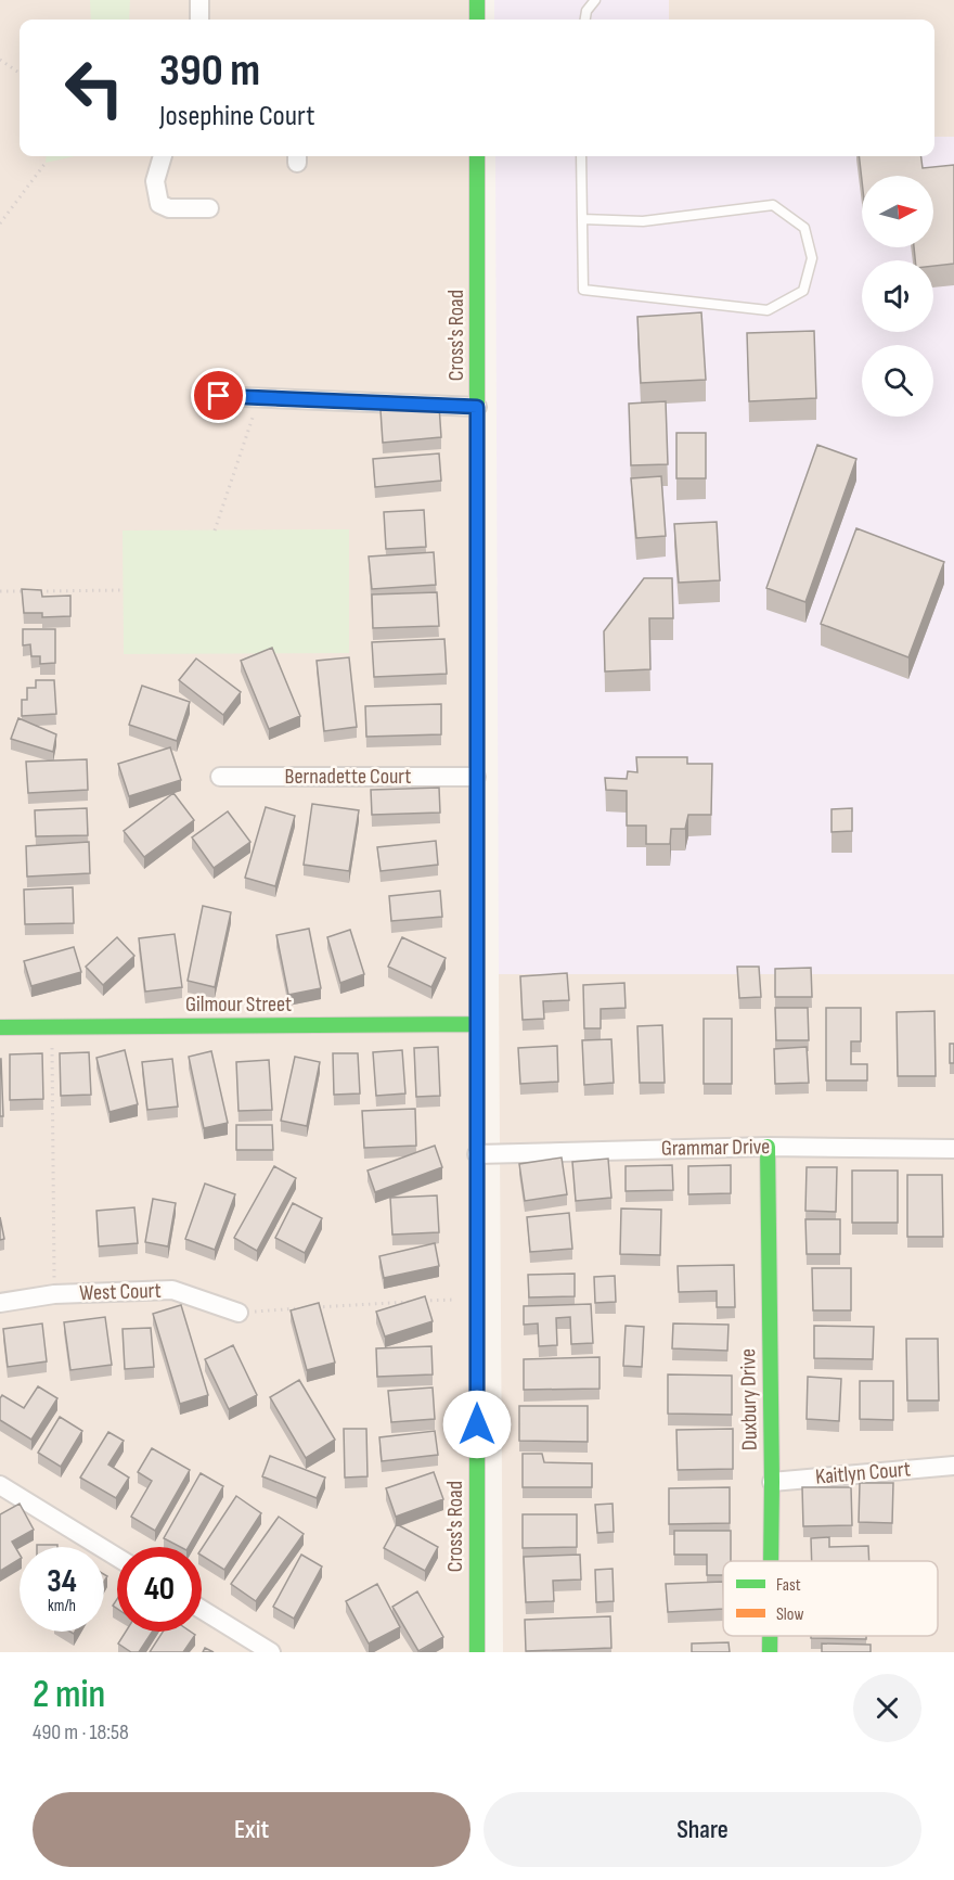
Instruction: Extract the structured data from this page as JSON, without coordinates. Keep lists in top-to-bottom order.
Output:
{
  "streets": {
    "street": [
      "Cross's Road",
      "Bernadette Court",
      "Gilmour Street",
      "Grammar Drive",
      "West Court",
      "Duxbury Drive",
      "Kaitlyn Court"
    ]
  },
  "crossings": [
    ["Cross's Road", "Bernadette Court"],
    ["Cross's Road", "Gilmour Street"],
    ["Cross's Road", "Grammar Drive"],
    ["Grammar Drive", "Duxbury Drive"],
    ["Duxbury Drive", "Kaitlyn Court"]
  ],
  "legend": ["Fast", "Slow"],
  "north": "right",
  "page": {
    "turn": ["390 m", "Josephine Court"],
    "speed": "34 km/h",
    "limit": "40",
    "heading": ["2 min", "490 m · 18:58"],
    "buttons": ["Exit", "Share"]
  }
}
